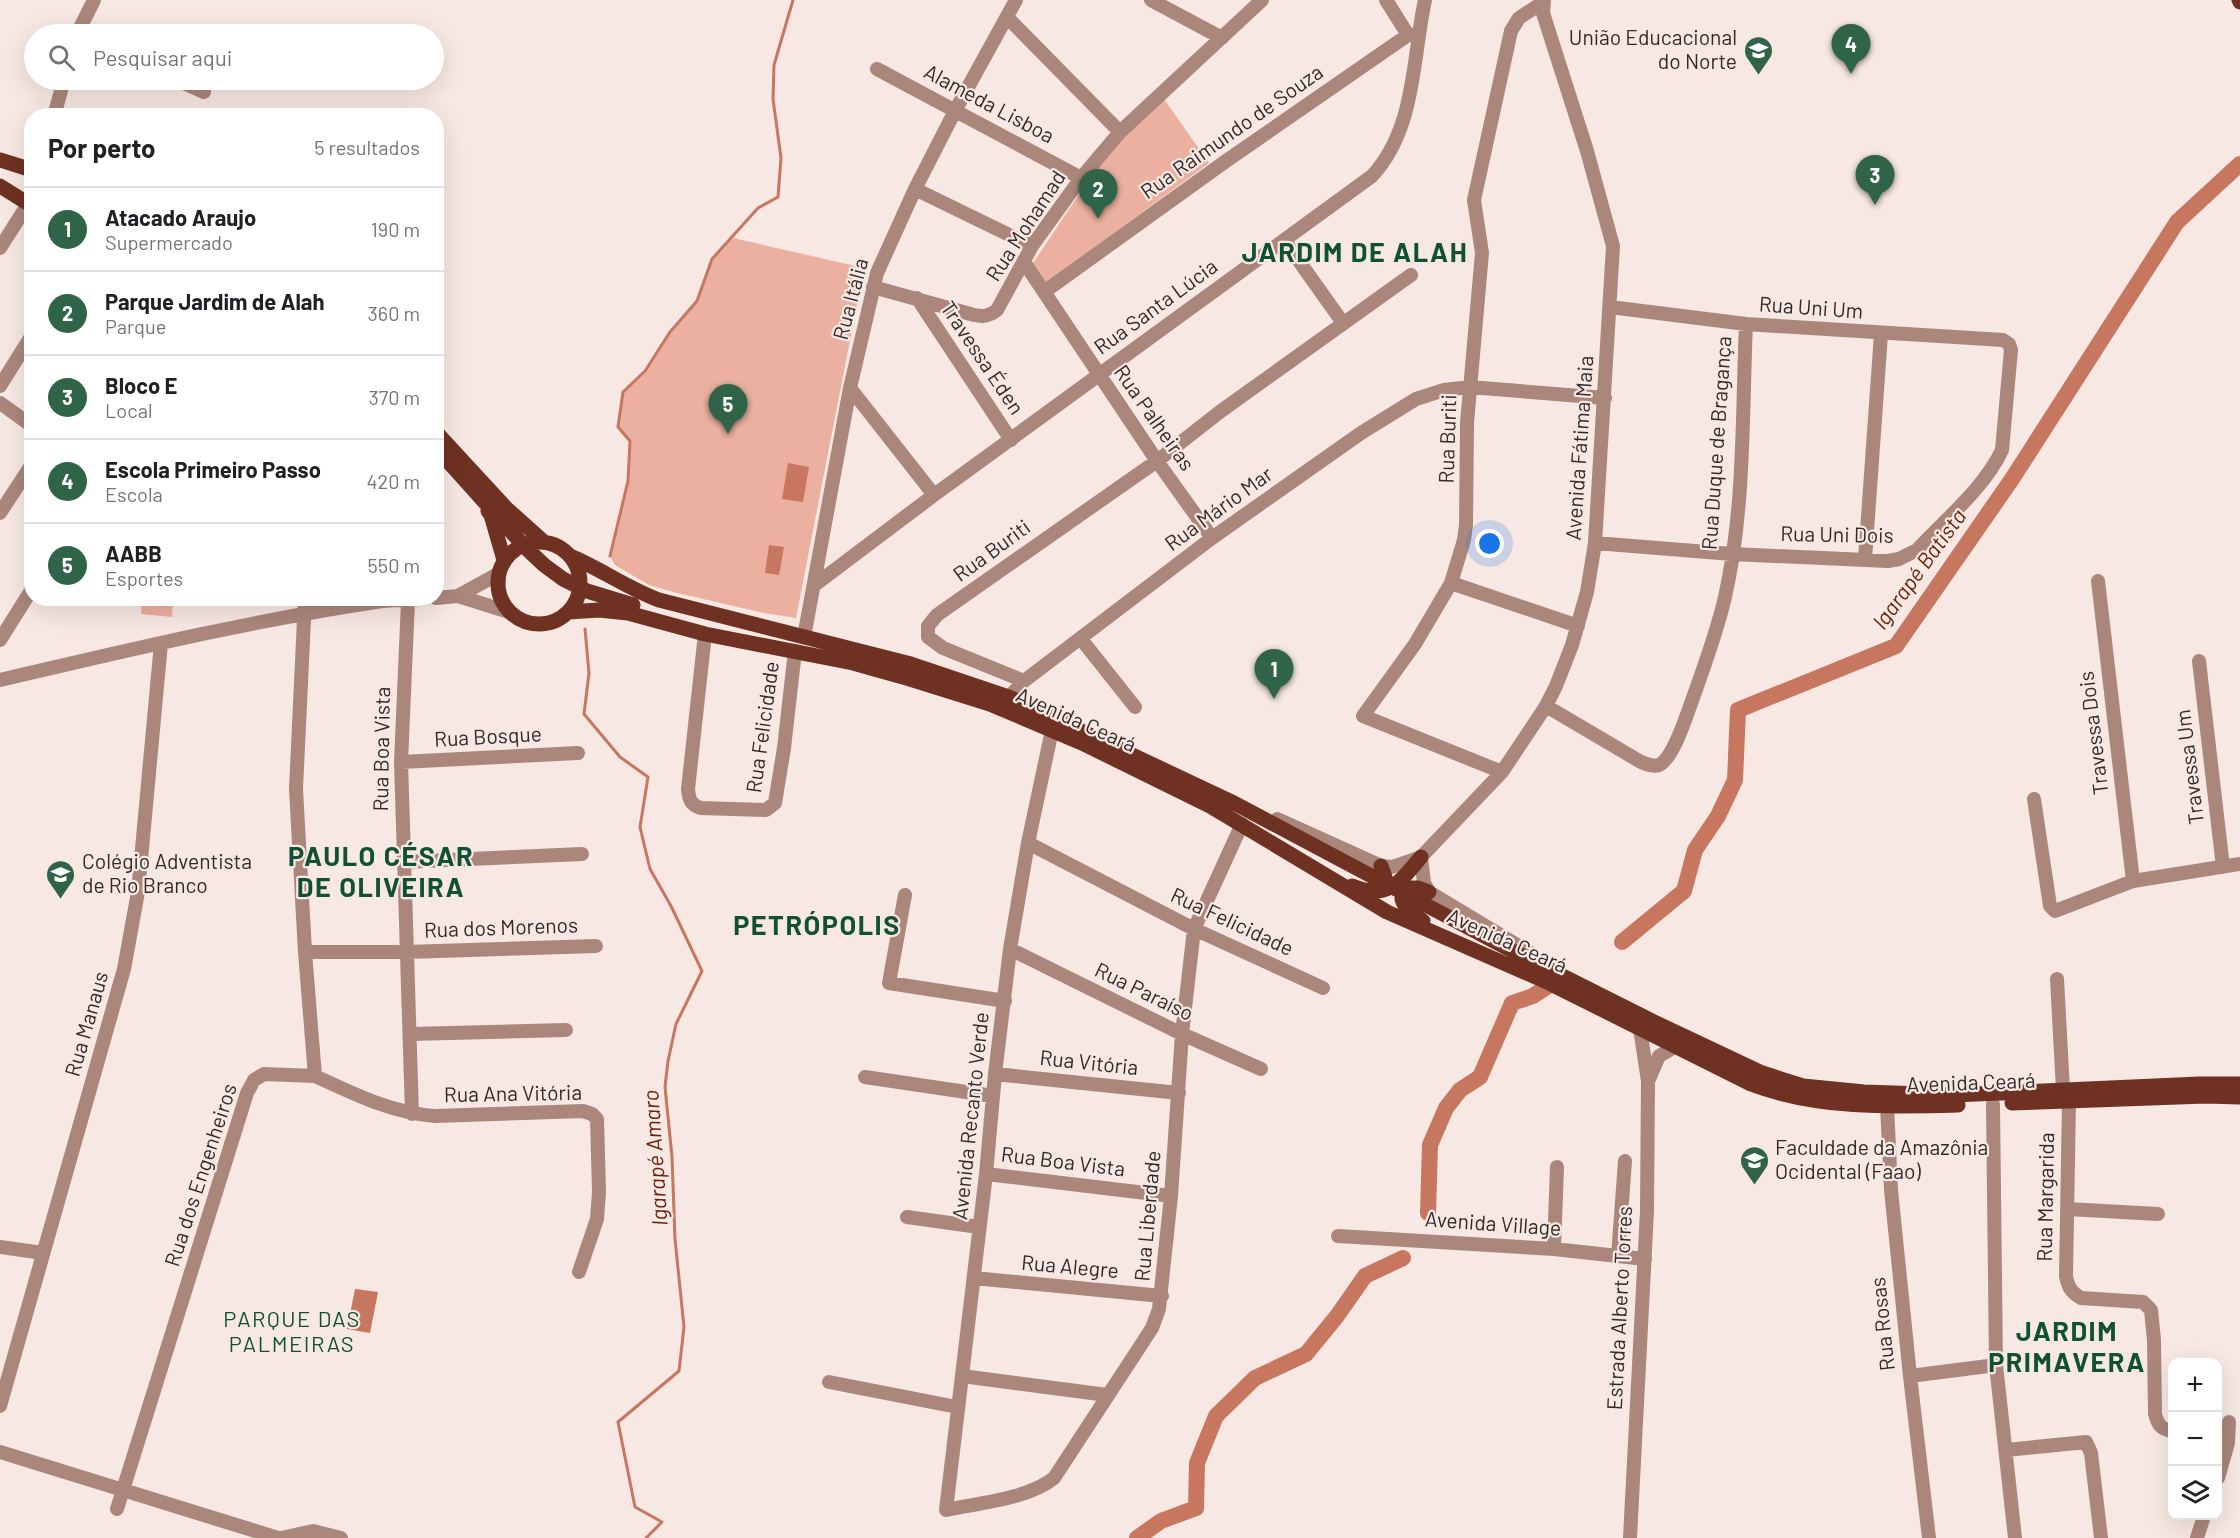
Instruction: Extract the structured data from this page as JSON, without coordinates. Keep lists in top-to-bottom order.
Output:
{
  "streets": {
    "main road": ["Avenida Ceará"],
    "street": [
      "Alameda Lisboa",
      "Rua Raimundo de Souza",
      "Rua Mohamad",
      "Rua Itália",
      "Rua Santa Lúcia",
      "Rua Uni Um",
      "Travessa Éden",
      "Rua Palheiras",
      "Rua Buriti",
      "Rua Duque de Bragança",
      "Avenida Fátima Maia",
      "Rua Mário Mar",
      "Rua Uni Dois",
      "Rua Felicidade",
      "Travessa Dois",
      "Rua Bosque",
      "Rua Boa Vista",
      "Travessa Um",
      "Rua dos Morenos",
      "Rua Paraíso",
      "Rua Manaus",
      "Rua Vitória",
      "Rua Ana Vitória",
      "Avenida Recanto Verde",
      "Rua dos Engenheiros",
      "Rua Margarida",
      "Rua Liberdade",
      "Avenida Village",
      "Rua Alegre",
      "Estrada Alberto Torres",
      "Rua Rosas"
    ]
  },
  "crossings": [
    ["Alameda Lisboa", "Rua Mohamad"],
    ["Alameda Lisboa", "Rua Itália"],
    ["Rua Raimundo de Souza", "Rua Santa Lúcia"],
    ["Rua Raimundo de Souza", "Rua Palheiras"],
    ["Rua Mohamad", "Rua Itália"],
    ["Rua Mohamad", "Travessa Éden"],
    ["Rua Mohamad", "Rua Palheiras"],
    ["Rua Itália", "Rua Santa Lúcia"],
    ["Rua Itália", "Avenida Ceará"],
    ["Rua Santa Lúcia", "Travessa Éden"],
    ["Rua Santa Lúcia", "Rua Palheiras"],
    ["Rua Uni Um", "Rua Duque de Bragança"],
    ["Rua Uni Um", "Avenida Fátima Maia"],
    ["Rua Uni Um", "Rua Uni Dois"],
    ["Rua Palheiras", "Rua Buriti"],
    ["Rua Palheiras", "Rua Mário Mar"],
    ["Rua Buriti", "Avenida Fátima Maia"],
    ["Rua Buriti", "Rua Mário Mar"],
    ["Rua Duque de Bragança", "Avenida Fátima Maia"],
    ["Rua Duque de Bragança", "Rua Uni Dois"],
    ["Avenida Fátima Maia", "Rua Uni Dois"],
    ["Avenida Fátima Maia", "Avenida Ceará"],
    ["Rua Mário Mar", "Avenida Ceará"],
    ["Avenida Ceará", "Rua Felicidade"],
    ["Avenida Ceará", "Avenida Recanto Verde"],
    ["Avenida Ceará", "Rua Margarida"],
    ["Avenida Ceará", "Rua Liberdade"],
    ["Avenida Ceará", "Estrada Alberto Torres"],
    ["Avenida Ceará", "Rua Rosas"],
    ["Rua Felicidade", "Avenida Recanto Verde"],
    ["Rua Felicidade", "Rua Liberdade"],
    ["Rua Bosque", "Rua Boa Vista"],
    ["Rua Boa Vista", "Rua dos Morenos"],
    ["Rua Boa Vista", "Rua Ana Vitória"],
    ["Rua Boa Vista", "Avenida Recanto Verde"],
    ["Rua Boa Vista", "Rua Liberdade"],
    ["Rua Paraíso", "Avenida Recanto Verde"],
    ["Rua Paraíso", "Rua Liberdade"],
    ["Rua Vitória", "Avenida Recanto Verde"],
    ["Rua Vitória", "Rua Liberdade"],
    ["Rua Ana Vitória", "Rua dos Engenheiros"],
    ["Avenida Recanto Verde", "Rua Liberdade"],
    ["Avenida Recanto Verde", "Rua Alegre"],
    ["Rua Liberdade", "Rua Alegre"],
    ["Avenida Village", "Estrada Alberto Torres"]
  ],
  "districts": [
    "JARDIM DE ALAH",
    "PAULO CÉSAR DE OLIVEIRA",
    "PETRÓPOLIS",
    "PARQUE DAS PALMEIRAS",
    "JARDIM PRIMAVERA"
  ],
  "water": ["Igarapé Batista", "Igarapé Amaro"],
  "places": {
    "school or university": ["União Educacional do Norte", "Colégio Adventista de Rio Branco", "Faculdade da Amazônia Ocidental (Faao)"]
  },
  "page": {
    "pins": [
      "4",
      "3",
      "2",
      "5",
      "1"
    ],
    "search": "Pesquisar aqui",
    "heading": ["Por perto", "5 resultados"],
    "list": [
      {
        "mark": "1",
        "name": "Atacado Araujo",
        "note": "Supermercado",
        "value": "190 m"
      },
      {
        "mark": "2",
        "name": "Parque Jardim de Alah",
        "note": "Parque",
        "value": "360 m"
      },
      {
        "mark": "3",
        "name": "Bloco E",
        "note": "Local",
        "value": "370 m"
      },
      {
        "mark": "4",
        "name": "Escola Primeiro Passo",
        "note": "Escola",
        "value": "420 m"
      },
      {
        "mark": "5",
        "name": "AABB",
        "note": "Esportes",
        "value": "550 m"
      }
    ],
    "map_buttons": ["+", "−"]
  }
}
